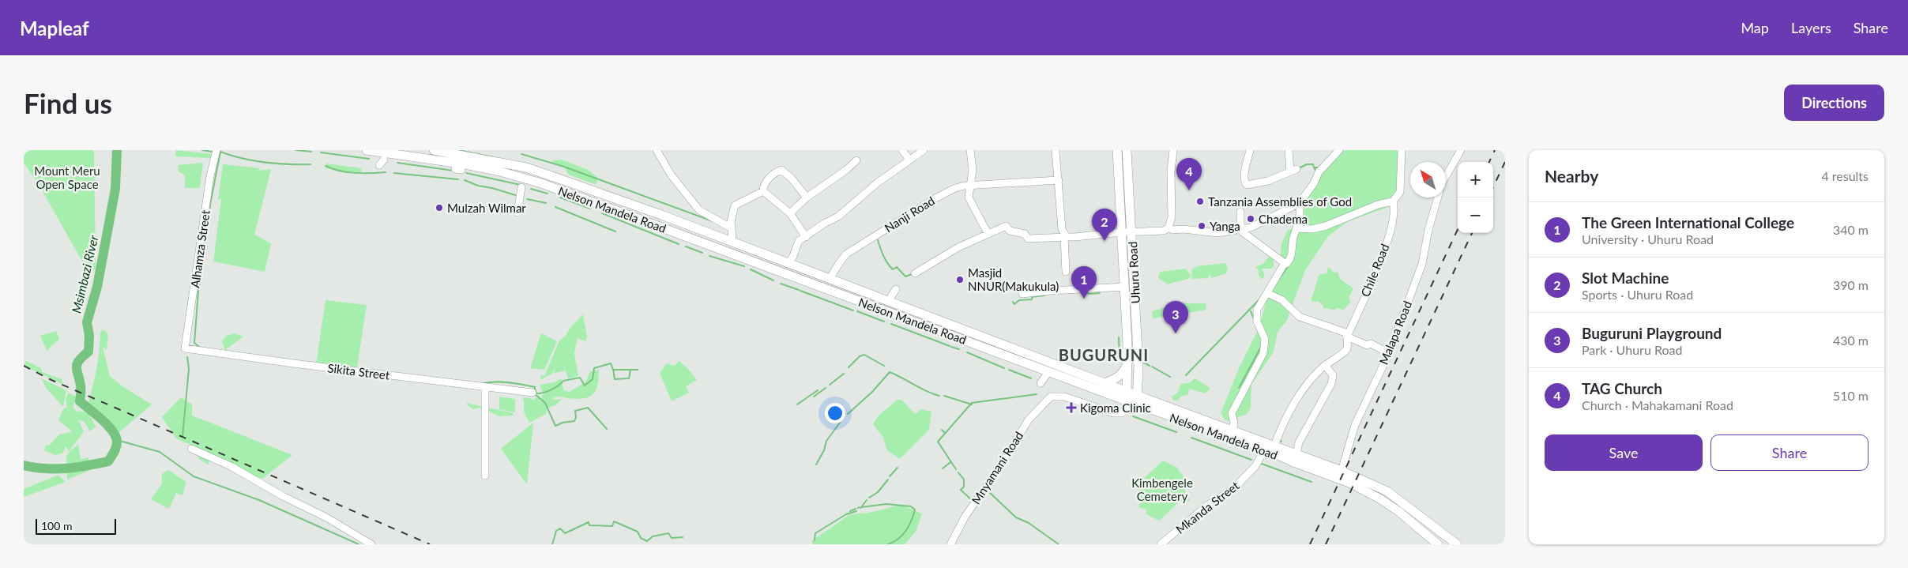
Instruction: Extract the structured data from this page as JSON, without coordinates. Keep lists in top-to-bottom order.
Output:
{
  "streets": {
    "main road": ["Nelson Mandela Road", "Uhuru Road"],
    "street": [
      "Nanji Road",
      "Alhamza Street",
      "Chile Road",
      "Malapa Road",
      "Sikita Street",
      "Mnyamani Road",
      "Mkanda Street"
    ]
  },
  "crossings": [
    ["Nelson Mandela Road", "Nanji Road"],
    ["Nelson Mandela Road", "Chile Road"],
    ["Nelson Mandela Road", "Uhuru Road"],
    ["Nelson Mandela Road", "Malapa Road"],
    ["Nelson Mandela Road", "Mnyamani Road"],
    ["Nelson Mandela Road", "Mkanda Street"],
    ["Alhamza Street", "Sikita Street"],
    ["Chile Road", "Mkanda Street"],
    ["Uhuru Road", "Mnyamani Road"]
  ],
  "districts": ["BUGURUNI"],
  "water": ["Msimbazi River"],
  "parks": ["Mount Meru Open Space", "Kimbengele Cemetery"],
  "places": {
    "other": [
      "Tanzania Assemblies of God",
      "Mulzah Wilmar",
      "Chadema",
      "Yanga",
      "Masjid NNUR(Makukula)"
    ],
    "health": ["Kigoma Clinic"]
  },
  "scale_bar": "100 m",
  "north": "top left",
  "page": {
    "header": "Mapleaf",
    "nav": ["Map", "Layers", "Share"],
    "buttons": [
      "Directions",
      ["Save", "Share"]
    ],
    "title": "Find us",
    "heading": ["Nearby", "4 results"],
    "pins": [
      "4",
      "2",
      "1",
      "3"
    ],
    "map_buttons": ["+", "−"],
    "list": [
      {
        "mark": "1",
        "name": "The Green International College",
        "note": "University · Uhuru Road",
        "value": "340 m"
      },
      {
        "mark": "2",
        "name": "Slot Machine",
        "note": "Sports · Uhuru Road",
        "value": "390 m"
      },
      {
        "mark": "3",
        "name": "Buguruni Playground",
        "note": "Park · Uhuru Road",
        "value": "430 m"
      },
      {
        "mark": "4",
        "name": "TAG Church",
        "note": "Church · Mahakamani Road",
        "value": "510 m"
      }
    ],
    "scale": "100 m"
  }
}
